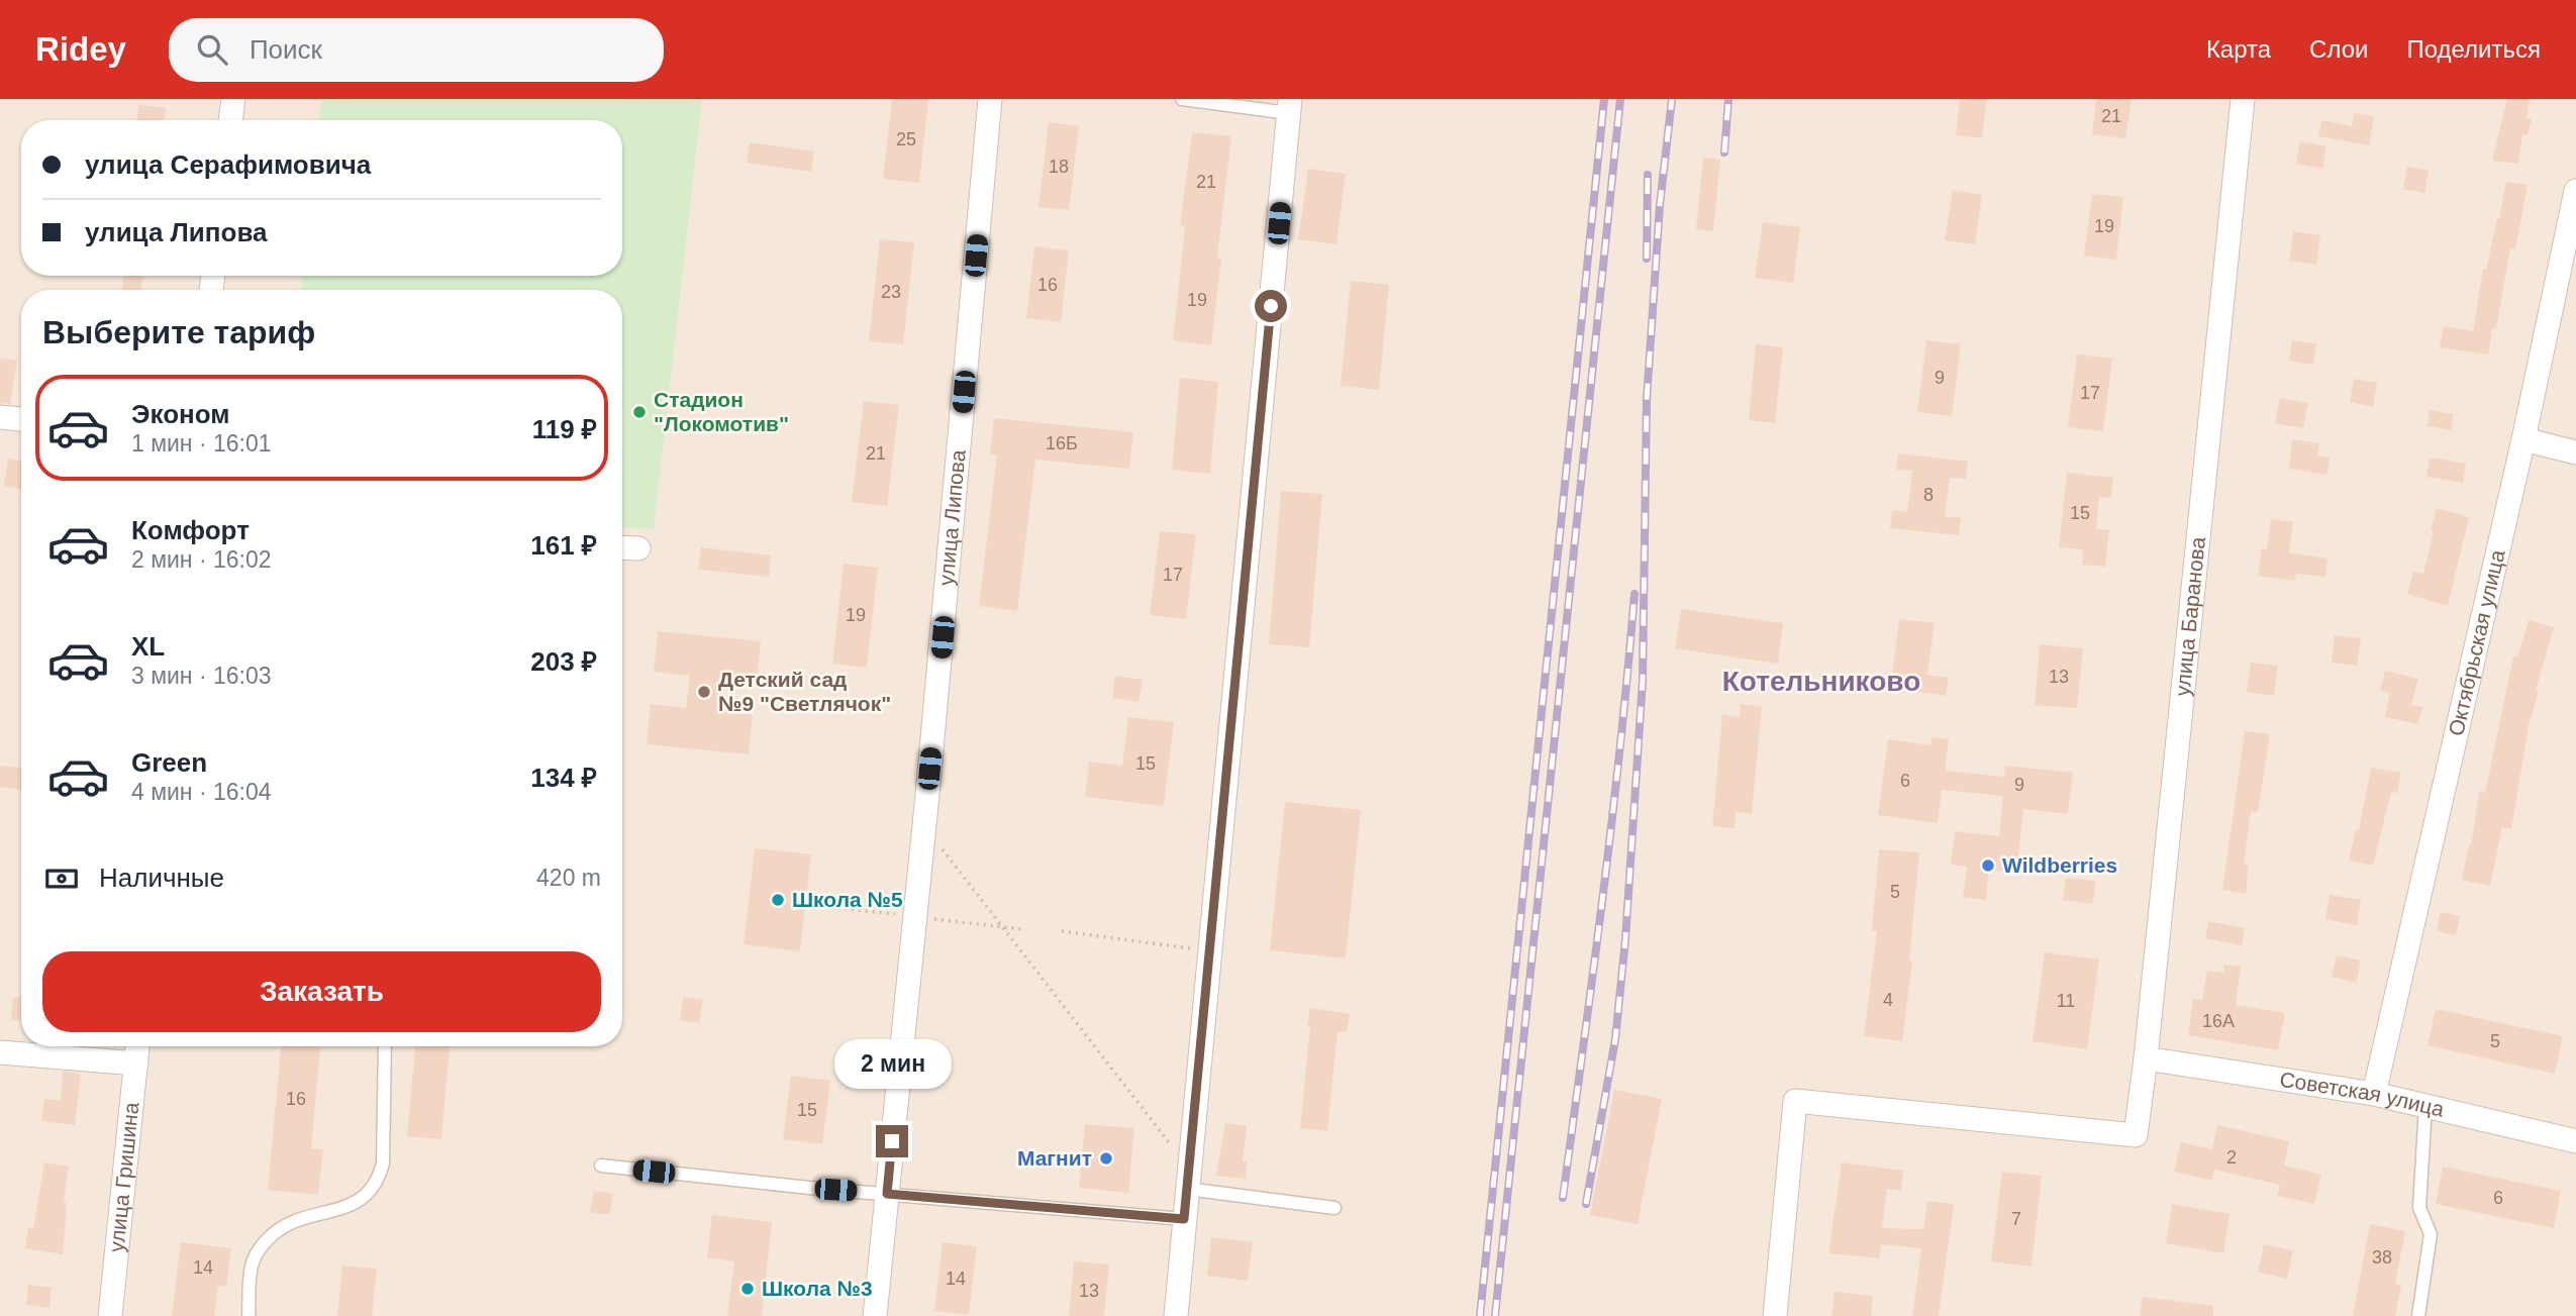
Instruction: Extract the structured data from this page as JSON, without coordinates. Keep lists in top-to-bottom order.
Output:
{
  "streets": {
    "street": [
      "улица Липова",
      "улица Баранова",
      "Октябрьская улица",
      "Советская улица",
      "улица Гришина"
    ]
  },
  "crossings": [
    ["улица Баранова", "Советская улица"],
    ["Октябрьская улица", "Советская улица"]
  ],
  "districts": ["Котельниково"],
  "places": [
    "Стадион \"Локомотив\"",
    "Детский сад №9 \"Светлячок\"",
    "Wildberries",
    "Школа №5",
    "Магнит",
    "Школа №3"
  ],
  "house_numbers": [
    "21",
    "25",
    "18",
    "21",
    "19",
    "16",
    "23",
    "19",
    "9",
    "17",
    "16Б",
    "21",
    "8",
    "15",
    "17",
    "19",
    "13",
    "15",
    "6",
    "9",
    "5",
    "4",
    "11",
    "16А",
    "5",
    "16",
    "15",
    "2",
    "6",
    "7",
    "38",
    "14",
    "14",
    "13"
  ],
  "page": {
    "header": "Ridey",
    "search": "Поиск",
    "nav": ["Карта", "Слои", "Поделиться"],
    "banner": ["улица Серафимовича", "улица Липова"],
    "heading": "Выберите тариф",
    "list": [
      {
        "name": "Эконом",
        "note": "1 мин · 16:01",
        "value": "119 ₽"
      },
      {
        "name": "Комфорт",
        "note": "2 мин · 16:02",
        "value": "161 ₽"
      },
      {
        "name": "XL",
        "note": "3 мин · 16:03",
        "value": "203 ₽"
      },
      {
        "name": "Green",
        "note": "4 мин · 16:04",
        "value": "134 ₽"
      }
    ],
    "pay": ["Наличные", "420 m"],
    "buttons": "Заказать",
    "bubble": "2 мин"
  }
}
